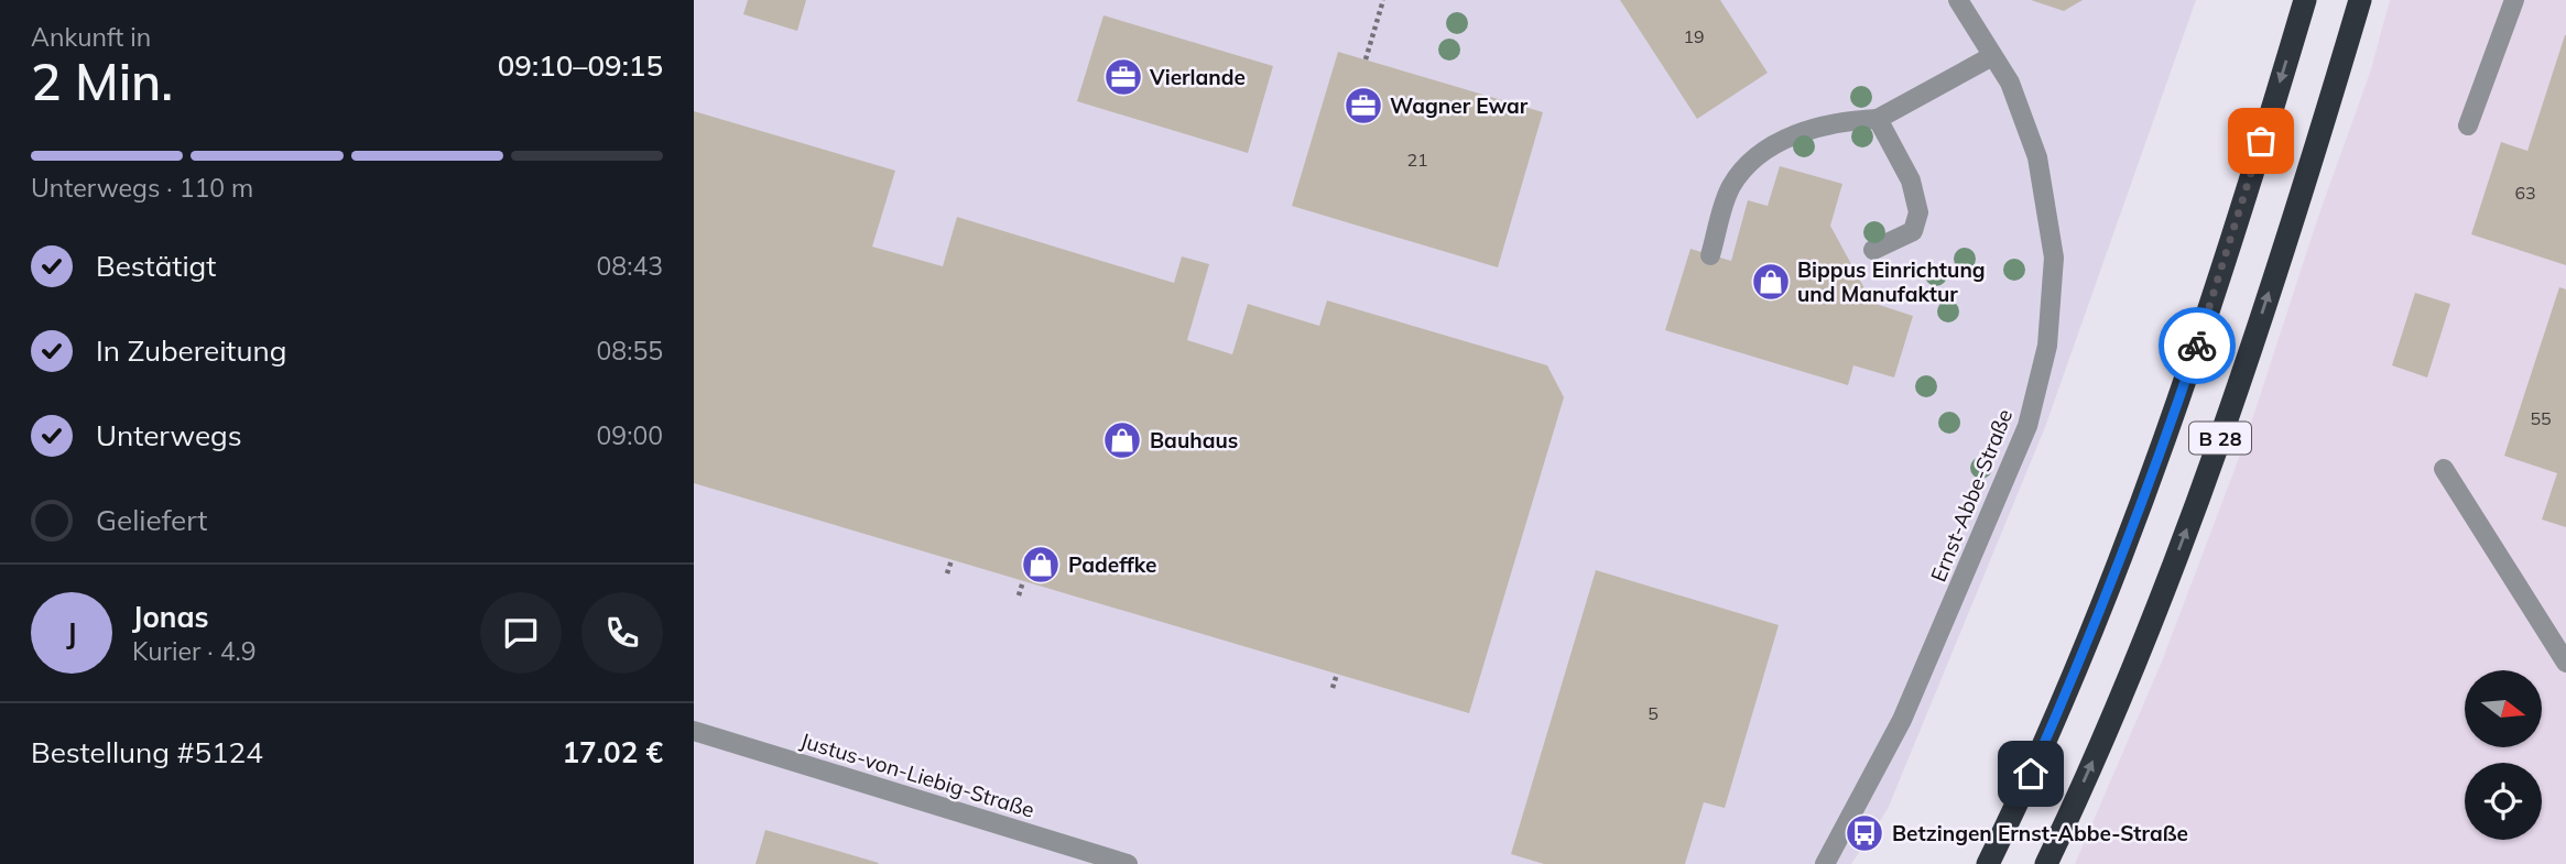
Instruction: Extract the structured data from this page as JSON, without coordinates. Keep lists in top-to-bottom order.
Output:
{
  "streets": {
    "highway": ["B 28"],
    "street": ["Ernst-Abbe-Straße", "Justus-von-Liebig-Straße"]
  },
  "places": {
    "office": ["Vierlande", "Wagner Ewar"],
    "shop": ["Bippus Einrichtung und Manufaktur", "Bauhaus", "Padeffke"],
    "bus stop": ["Betzingen Ernst-Abbe-Straße"]
  },
  "house_numbers": [
    "19",
    "21",
    "63",
    "55",
    "5"
  ],
  "north": "right",
  "page": {
    "heading": ["2 Min.", "Ankunft in", "09:10–09:15"],
    "panel": [
      "Jonas",
      "Kurier · 4.9",
      "Bestellung #5124",
      "17.02 €"
    ],
    "bar": "Unterwegs · 110 m",
    "list": [
      ["Bestätigt", "08:43"],
      ["In Zubereitung", "08:55"],
      ["Unterwegs", "09:00"],
      "Geliefert"
    ],
    "round": "J"
  }
}
